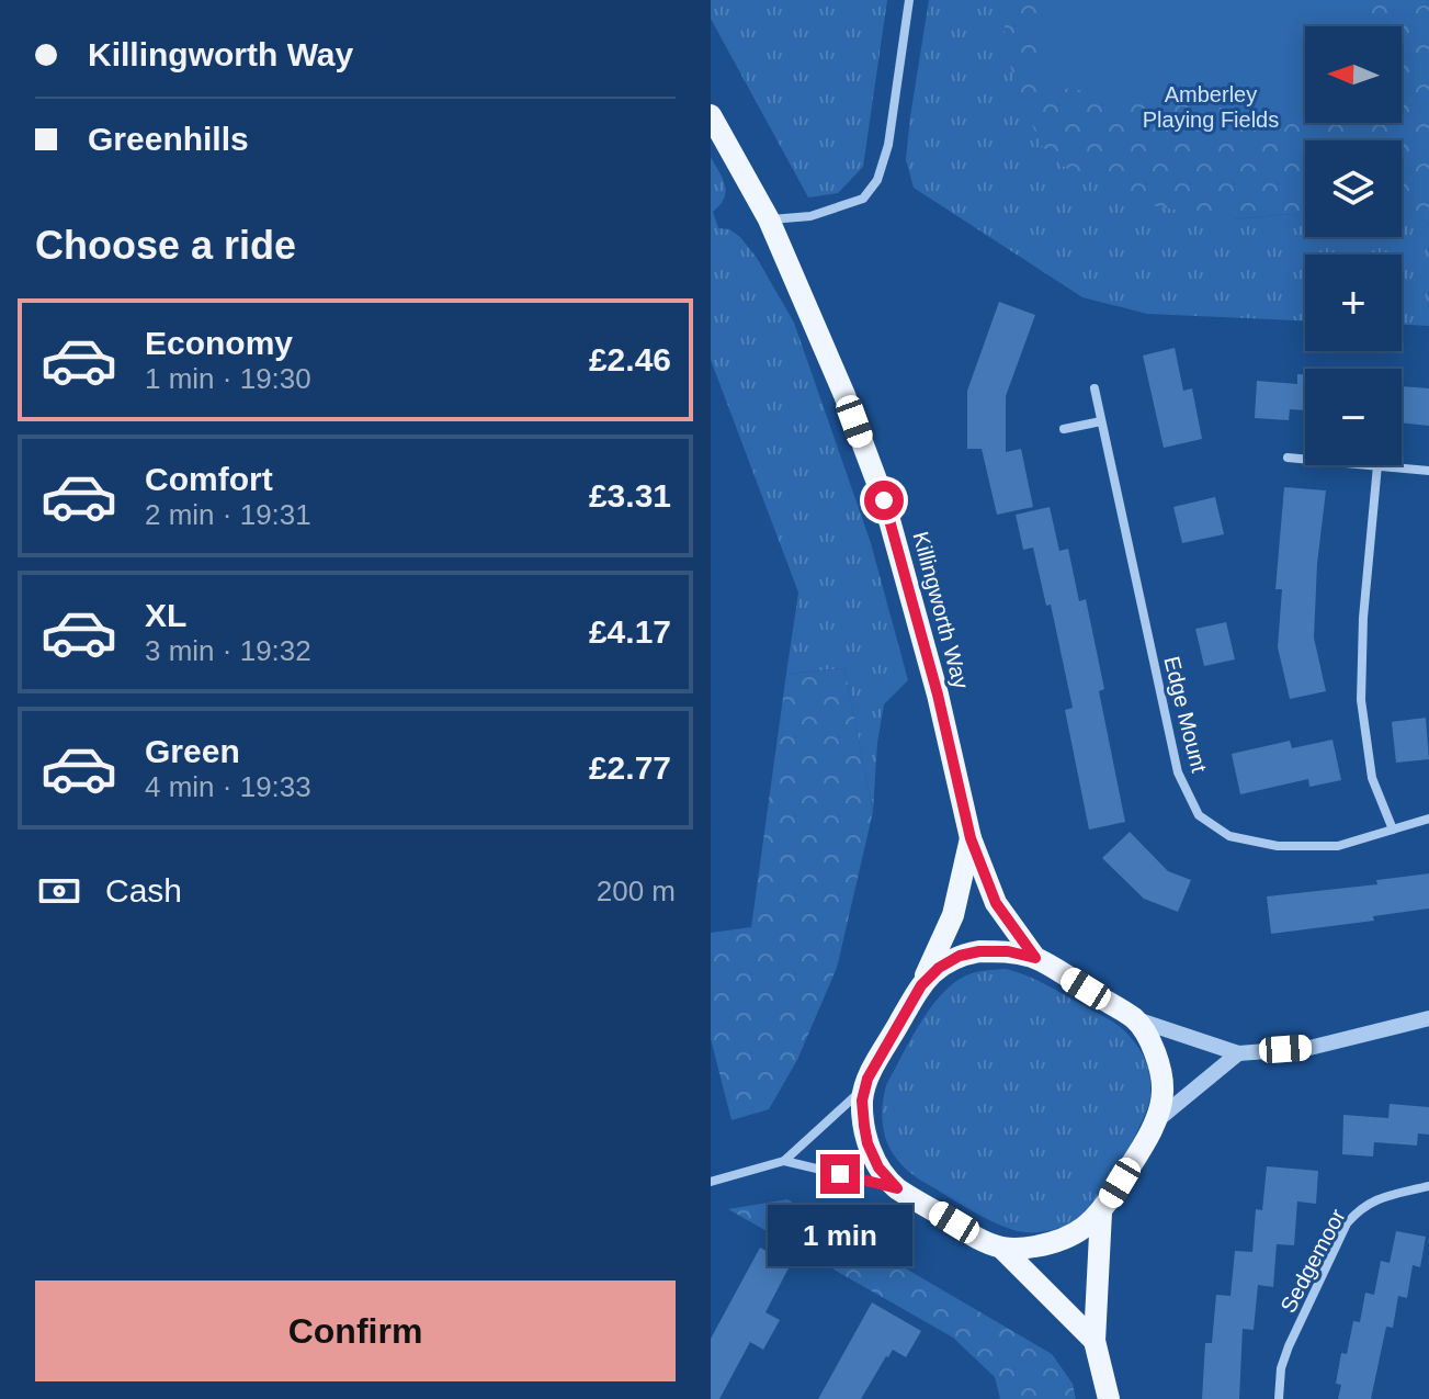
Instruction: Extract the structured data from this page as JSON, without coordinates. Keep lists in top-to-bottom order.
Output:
{
  "streets": {
    "main road": ["Killingworth Way"],
    "street": ["Edge Mount", "Sedgemoor"]
  },
  "parks": ["Amberley Playing Fields"],
  "north": "left",
  "page": {
    "banner": ["Killingworth Way", "Greenhills"],
    "map_buttons": ["+", "−"],
    "heading": "Choose a ride",
    "list": [
      {
        "name": "Economy",
        "note": "1 min · 19:30",
        "value": "£2.46"
      },
      {
        "name": "Comfort",
        "note": "2 min · 19:31",
        "value": "£3.31"
      },
      {
        "name": "XL",
        "note": "3 min · 19:32",
        "value": "£4.17"
      },
      {
        "name": "Green",
        "note": "4 min · 19:33",
        "value": "£2.77"
      }
    ],
    "pay": ["Cash", "200 m"],
    "bubble": "1 min",
    "buttons": "Confirm"
  }
}
